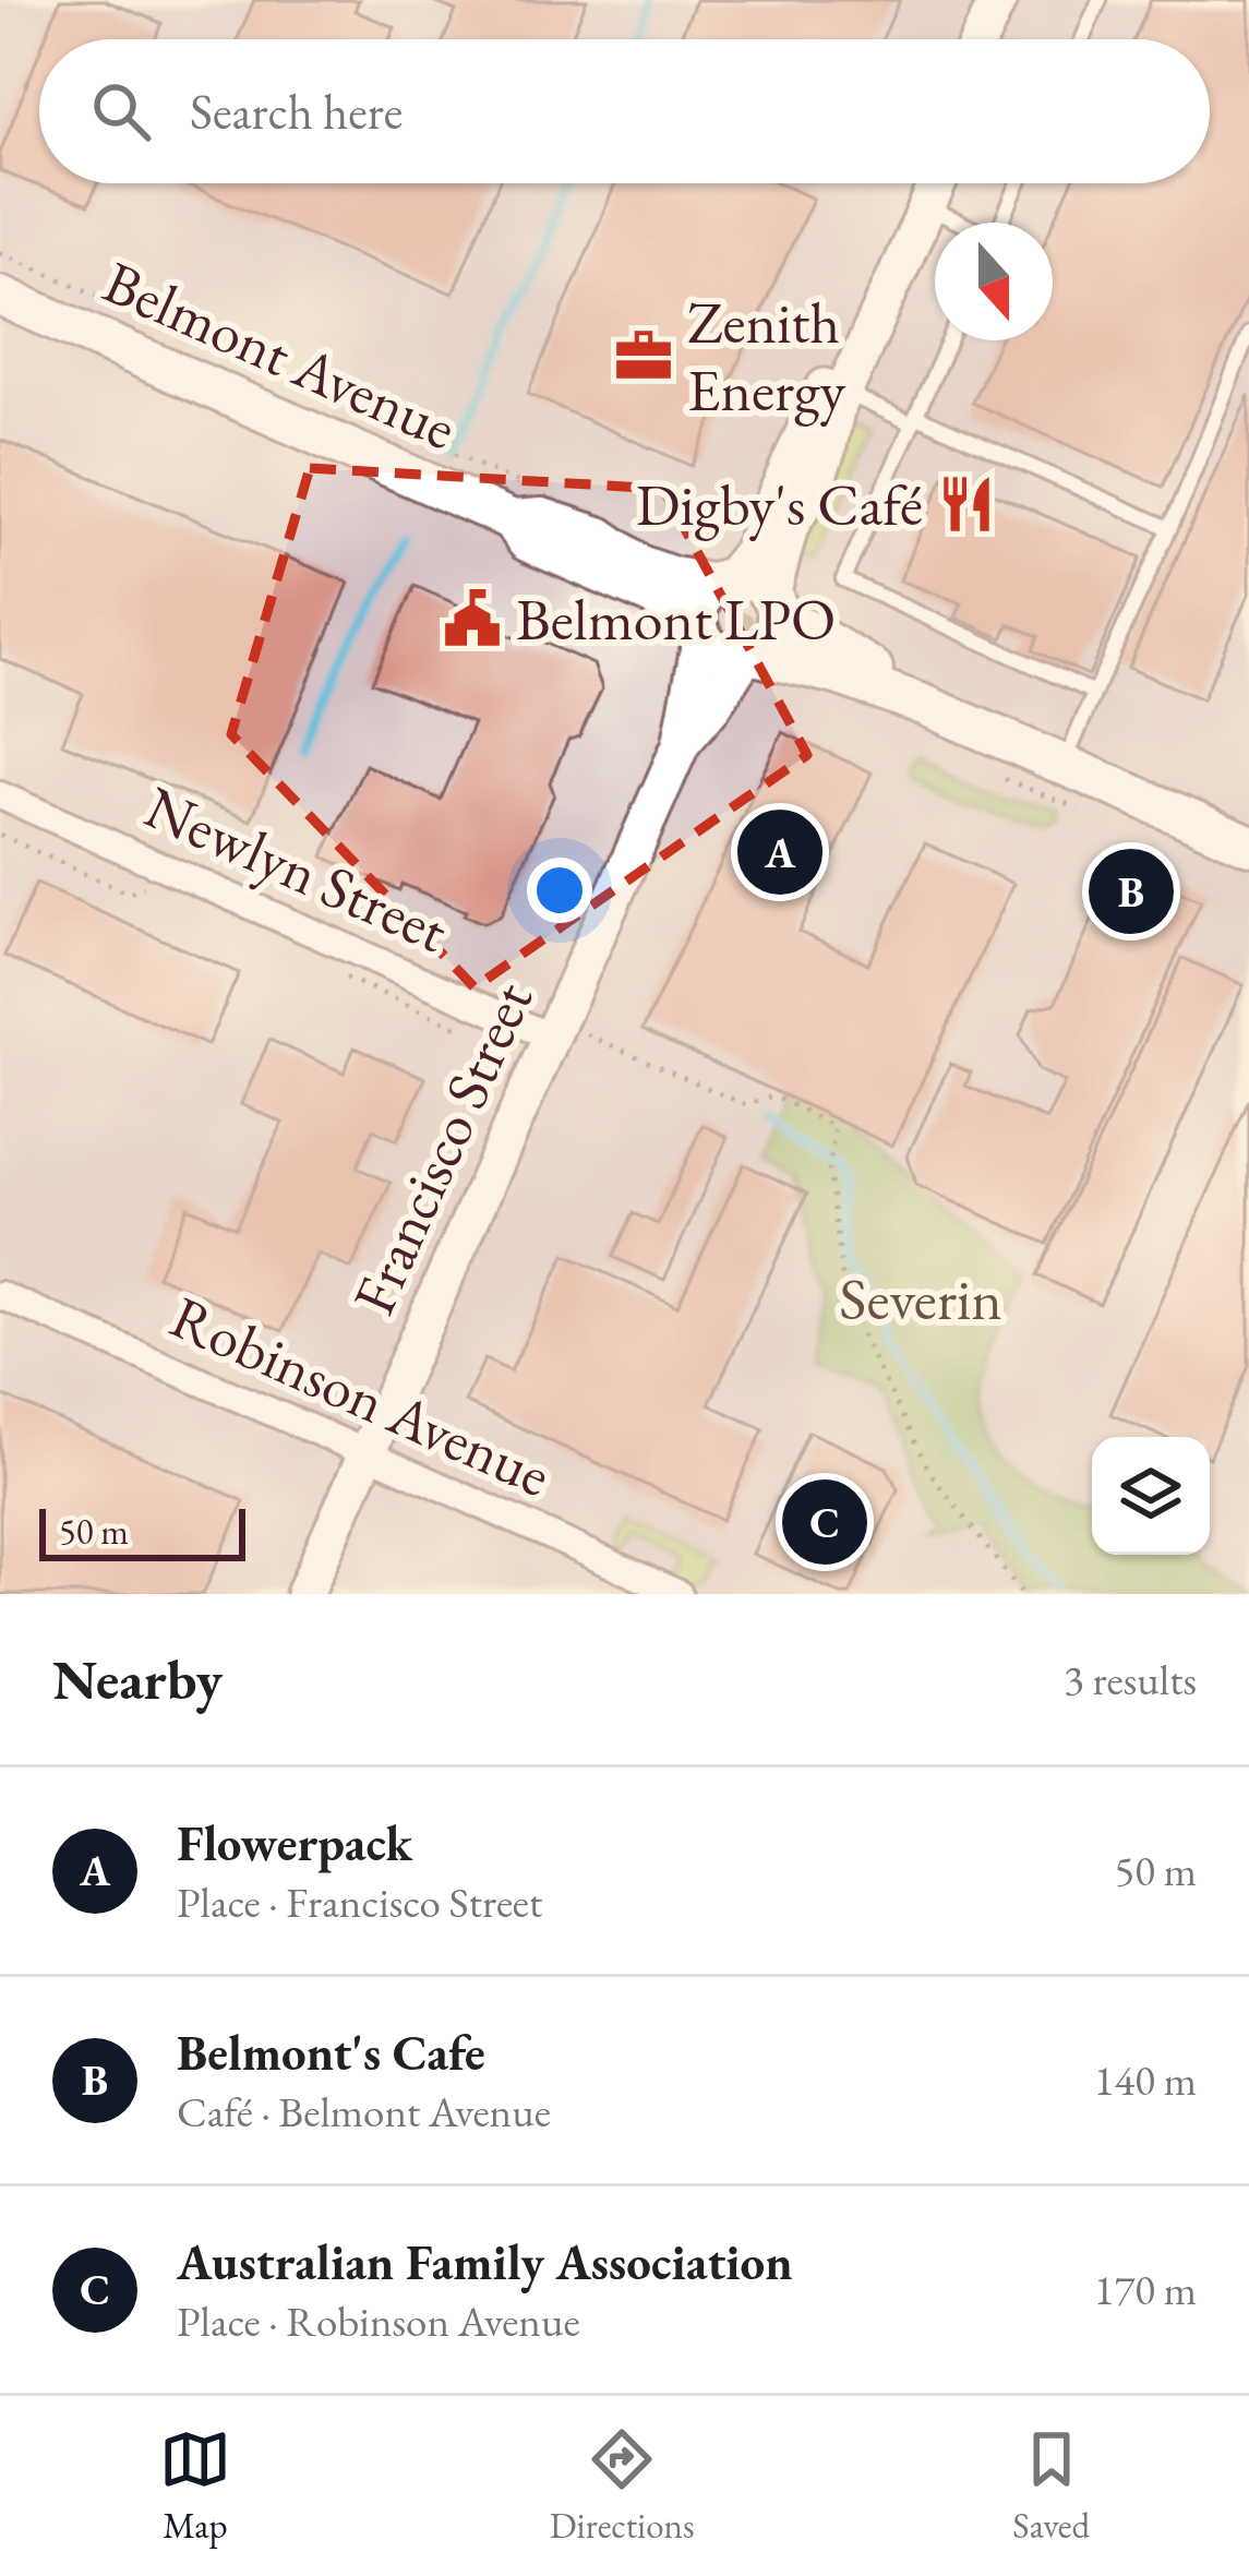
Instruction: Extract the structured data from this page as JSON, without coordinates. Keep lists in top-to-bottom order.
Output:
{
  "streets": {
    "main road": ["Belmont Avenue"],
    "street": ["Newlyn Street", "Francisco Street", "Robinson Avenue"]
  },
  "crossings": [
    ["Belmont Avenue", "Francisco Street"],
    ["Newlyn Street", "Francisco Street"],
    ["Francisco Street", "Robinson Avenue"]
  ],
  "parks": ["Severin"],
  "places": {
    "office": ["Zenith Energy"],
    "restaurant": ["Digby's Café"],
    "public building": ["Belmont LPO"]
  },
  "scale_bar": "50 m",
  "north": "bottom",
  "page": {
    "search": "Search here",
    "pins": ["A", "B", "C"],
    "scale": "50 m",
    "heading": ["Nearby", "3 results"],
    "list": [
      {
        "mark": "A",
        "name": "Flowerpack",
        "note": "Place · Francisco Street",
        "value": "50 m"
      },
      {
        "mark": "B",
        "name": "Belmont's Cafe",
        "note": "Café · Belmont Avenue",
        "value": "140 m"
      },
      {
        "mark": "C",
        "name": "Australian Family Association",
        "note": "Place · Robinson Avenue",
        "value": "170 m"
      }
    ],
    "nav": ["Map", "Directions", "Saved"]
  }
}
